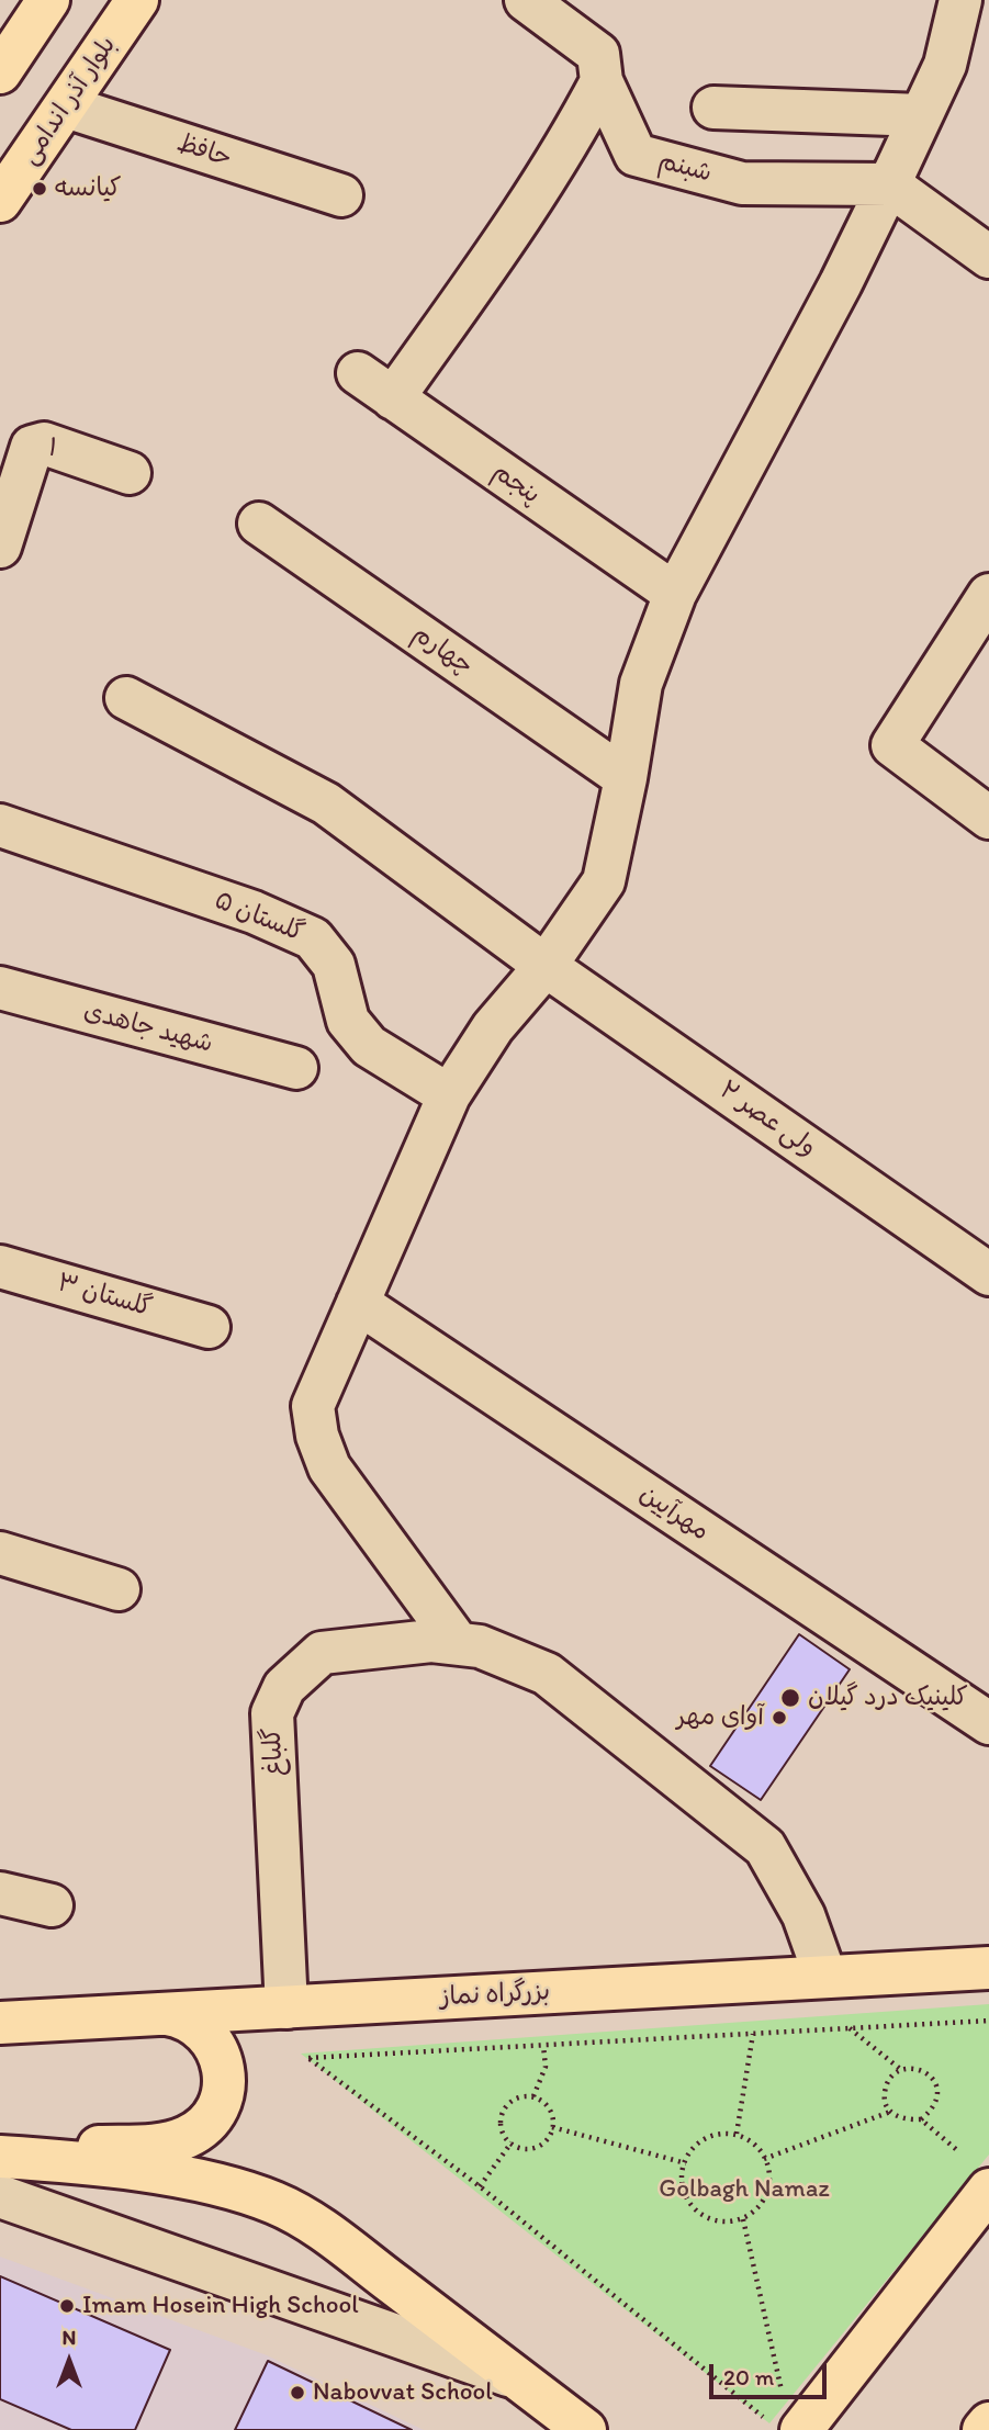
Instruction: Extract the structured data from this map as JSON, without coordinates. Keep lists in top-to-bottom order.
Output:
{
  "streets": {
    "main road": ["بلوار آذر اندامی", "بزرگراه نماز"],
    "street": [
      "حافظ",
      "شبنم",
      "۱",
      "پنجم",
      "چهارم",
      "گلستان ۵",
      "شهید جاهدی",
      "ولی عصر ۲",
      "گلستان ۳",
      "مهرآیین",
      "گلباغ"
    ]
  },
  "crossings": [
    ["بلوار آذر اندامی", "حافظ"],
    ["گلباغ", "بزرگراه نماز"]
  ],
  "parks": ["Golbagh Namaz"],
  "places": [
    "کیانسه",
    "کلینیک درد گیلان",
    "آوای مهر",
    "Imam Hosein High School",
    "Nabovvat School"
  ],
  "scale_bar": "20 m",
  "north": "top"
}
